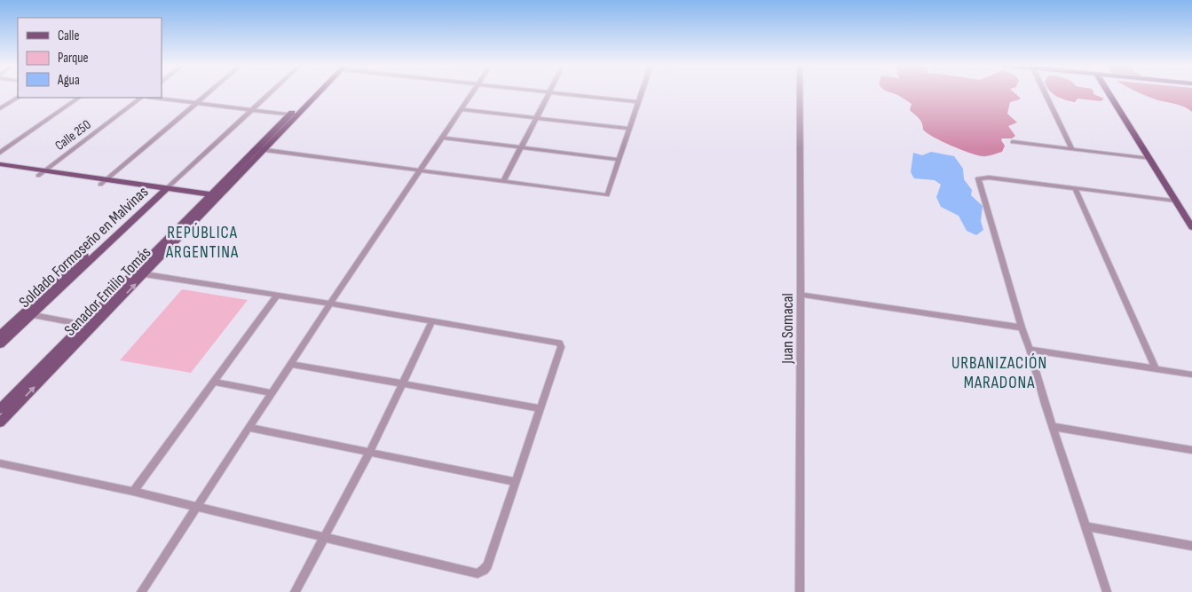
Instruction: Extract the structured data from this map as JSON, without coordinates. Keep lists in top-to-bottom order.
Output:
{
  "streets": {
    "main road": ["Soldado Formoseño en Malvinas", "Senador Emilio Tomás"],
    "street": ["Calle 250", "Juan Somacal"]
  },
  "districts": ["REPÚBLICA ARGENTINA", "URBANIZACIÓN MARADONA"],
  "legend": ["Calle", "Parque", "Agua"]
}
